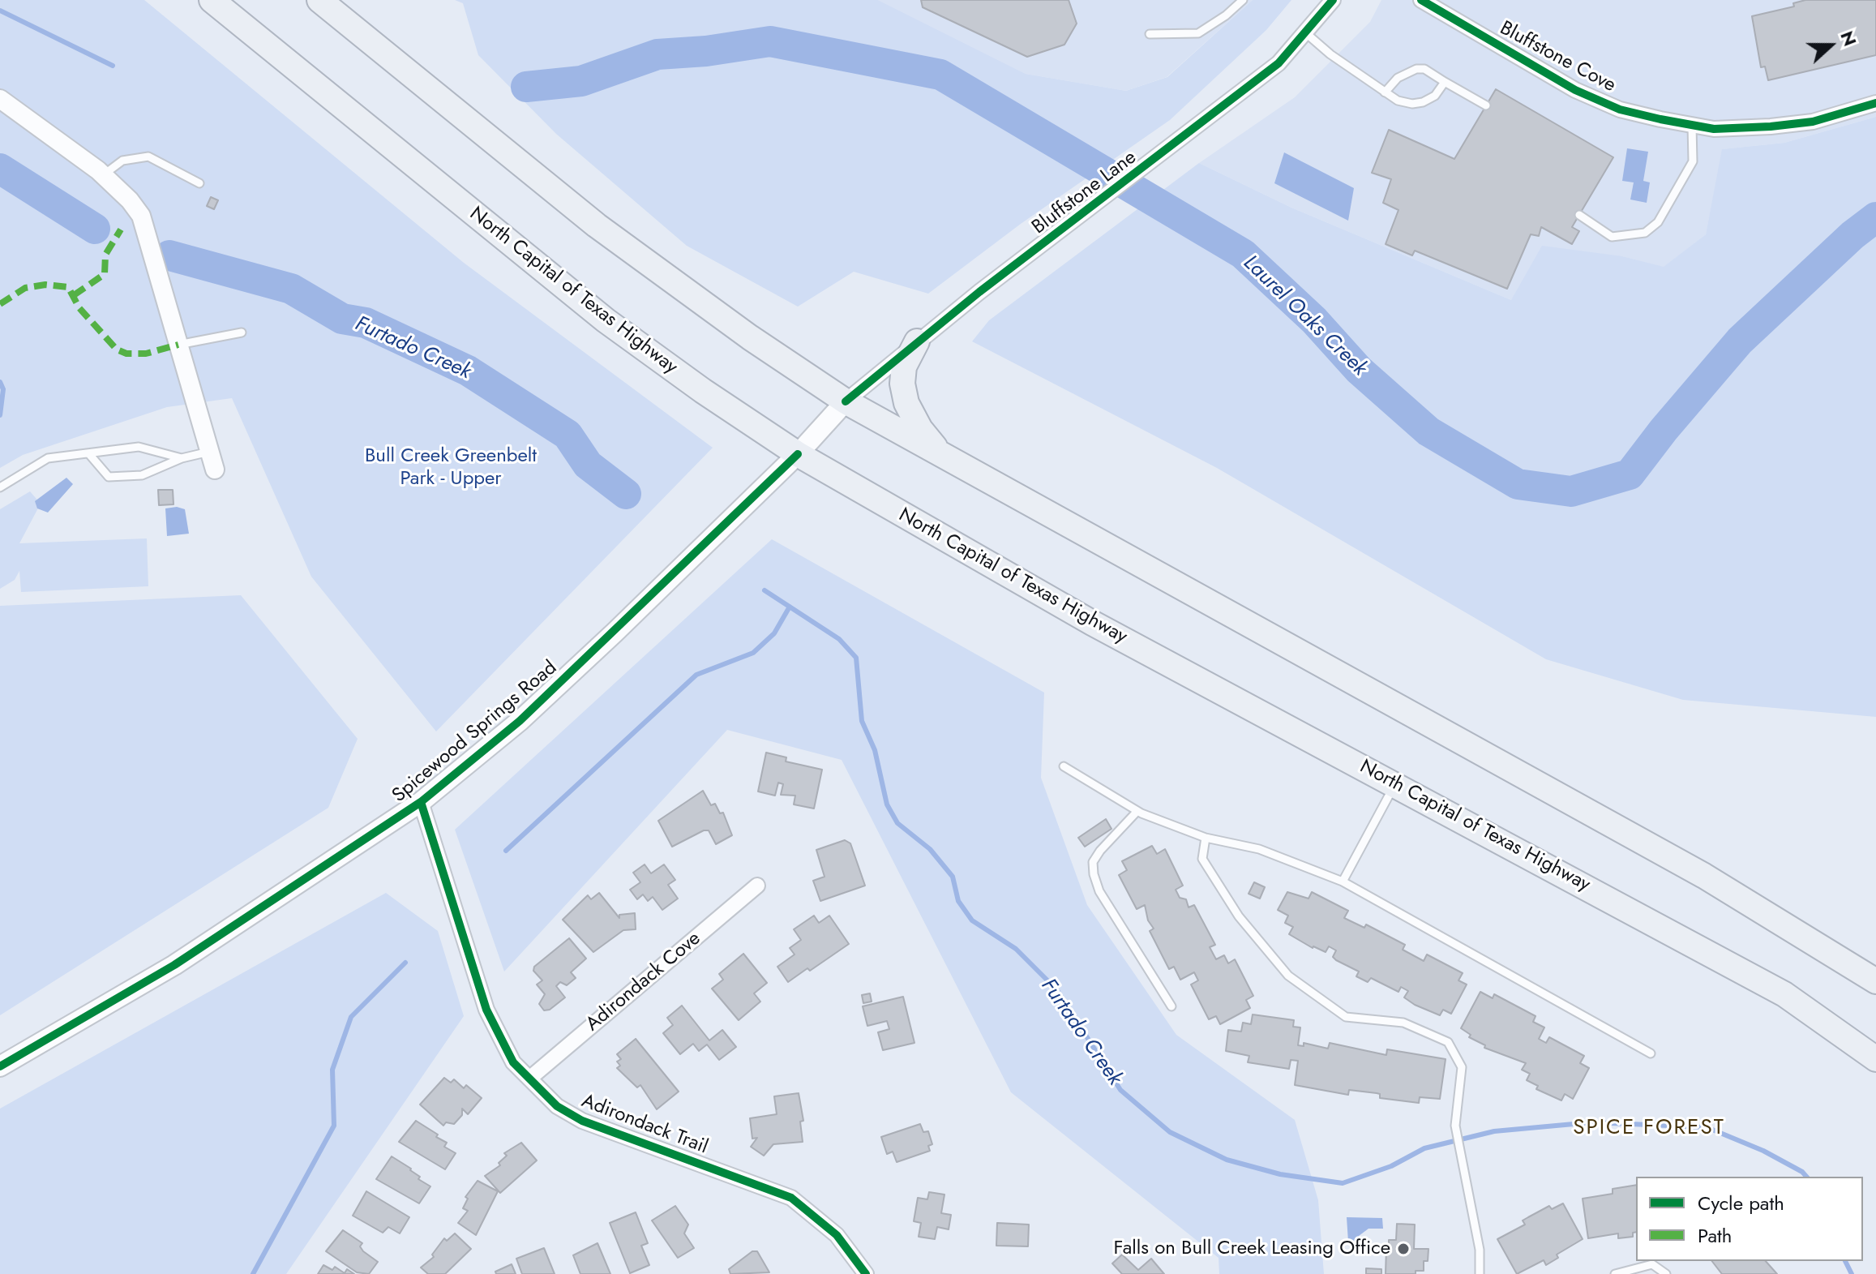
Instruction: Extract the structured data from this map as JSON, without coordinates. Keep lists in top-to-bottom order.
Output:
{
  "streets": {
    "highway": ["North Capital of Texas Highway"],
    "main road": ["Spicewood Springs Road"],
    "street": [
      "Bluffstone Cove",
      "Bluffstone Lane",
      "Adirondack Cove",
      "Adirondack Trail"
    ]
  },
  "crossings": [
    ["Bluffstone Lane", "Spicewood Springs Road"],
    ["North Capital of Texas Highway", "Spicewood Springs Road"],
    ["Spicewood Springs Road", "Adirondack Trail"],
    ["Adirondack Cove", "Adirondack Trail"]
  ],
  "districts": ["SPICE FOREST"],
  "water": ["Laurel Oaks Creek", "Furtado Creek"],
  "parks": ["Bull Creek Greenbelt Park - Upper"],
  "places": ["Falls on Bull Creek Leasing Office"],
  "legend": ["Cycle path", "Path"],
  "north": "right"
}
